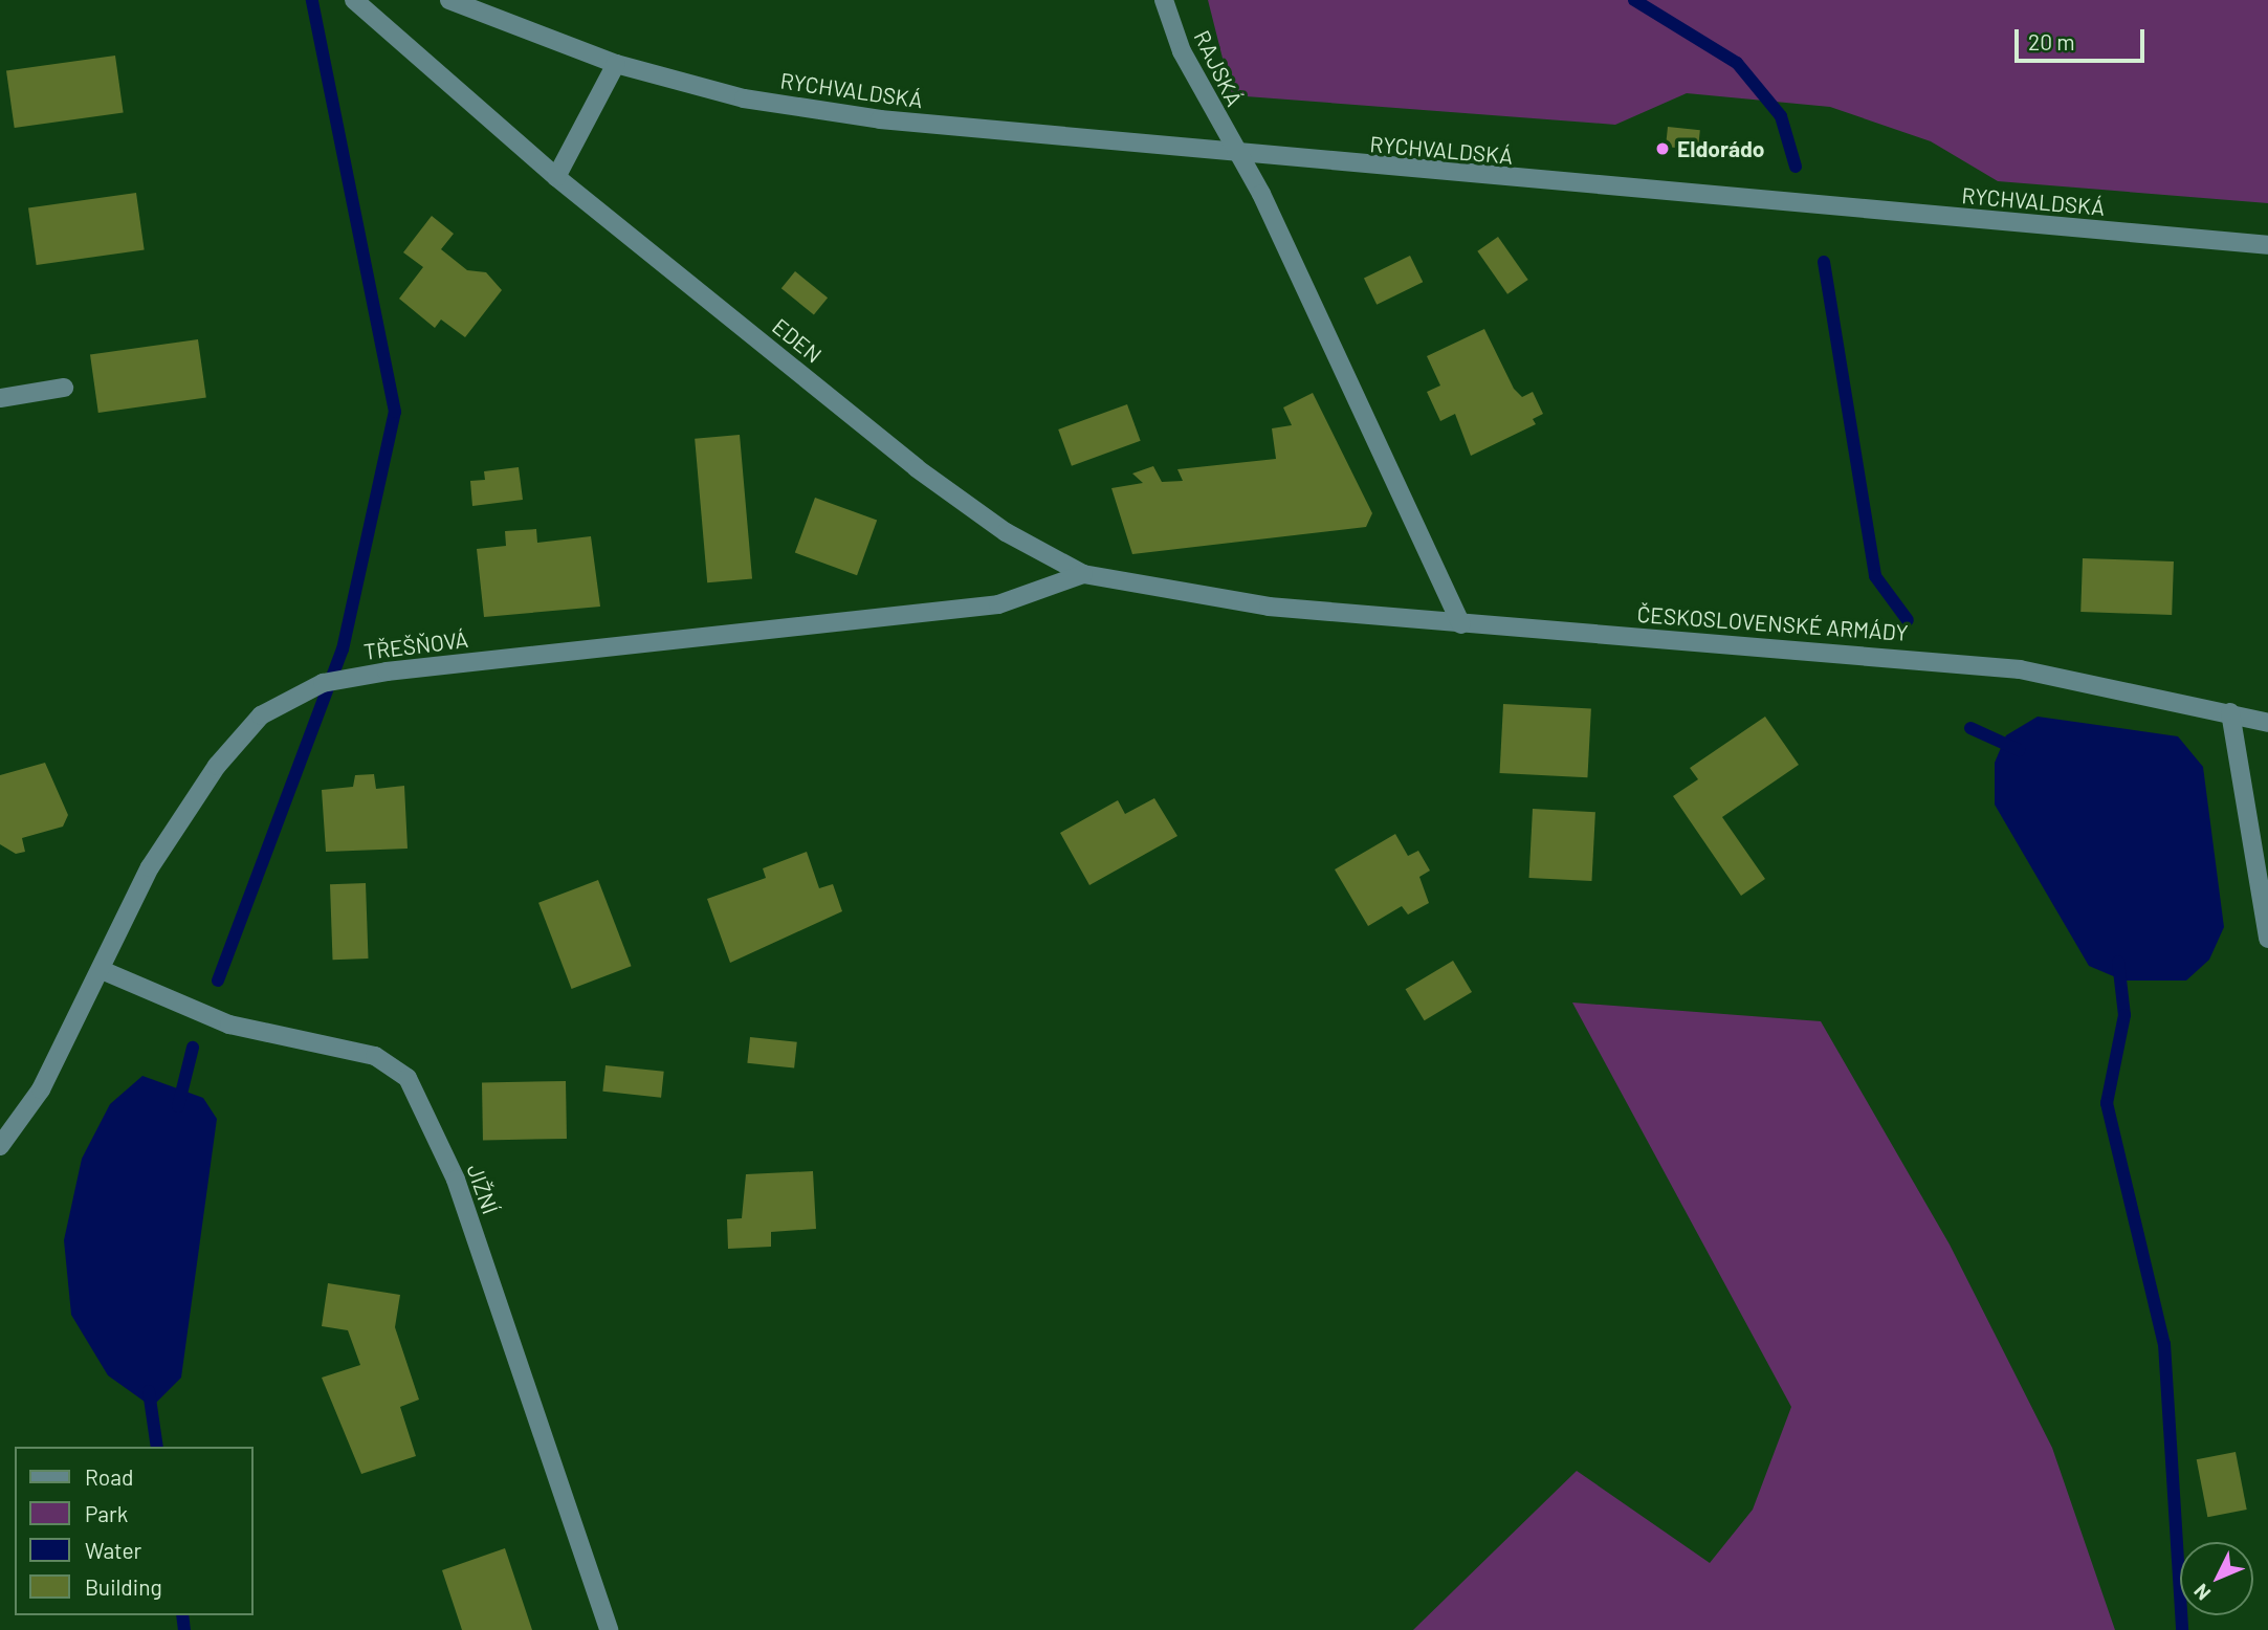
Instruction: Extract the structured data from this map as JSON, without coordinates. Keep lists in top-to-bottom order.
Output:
{
  "streets": {
    "street": [
      "RAJSKÁ",
      "RYCHVALDSKÁ",
      "EDEN",
      "ČESKOSLOVENSKÉ ARMÁDY",
      "TŘEŠŇOVÁ",
      "JIŽNÍ"
    ]
  },
  "crossings": [
    ["RAJSKÁ", "RYCHVALDSKÁ"],
    ["RAJSKÁ", "ČESKOSLOVENSKÉ ARMÁDY"],
    ["EDEN", "ČESKOSLOVENSKÉ ARMÁDY"],
    ["EDEN", "TŘEŠŇOVÁ"],
    ["TŘEŠŇOVÁ", "JIŽNÍ"]
  ],
  "places": ["Eldorádo"],
  "legend": [
    "Road",
    "Park",
    "Water",
    "Building"
  ],
  "scale_bar": "20 m",
  "north": "bottom left"
}
